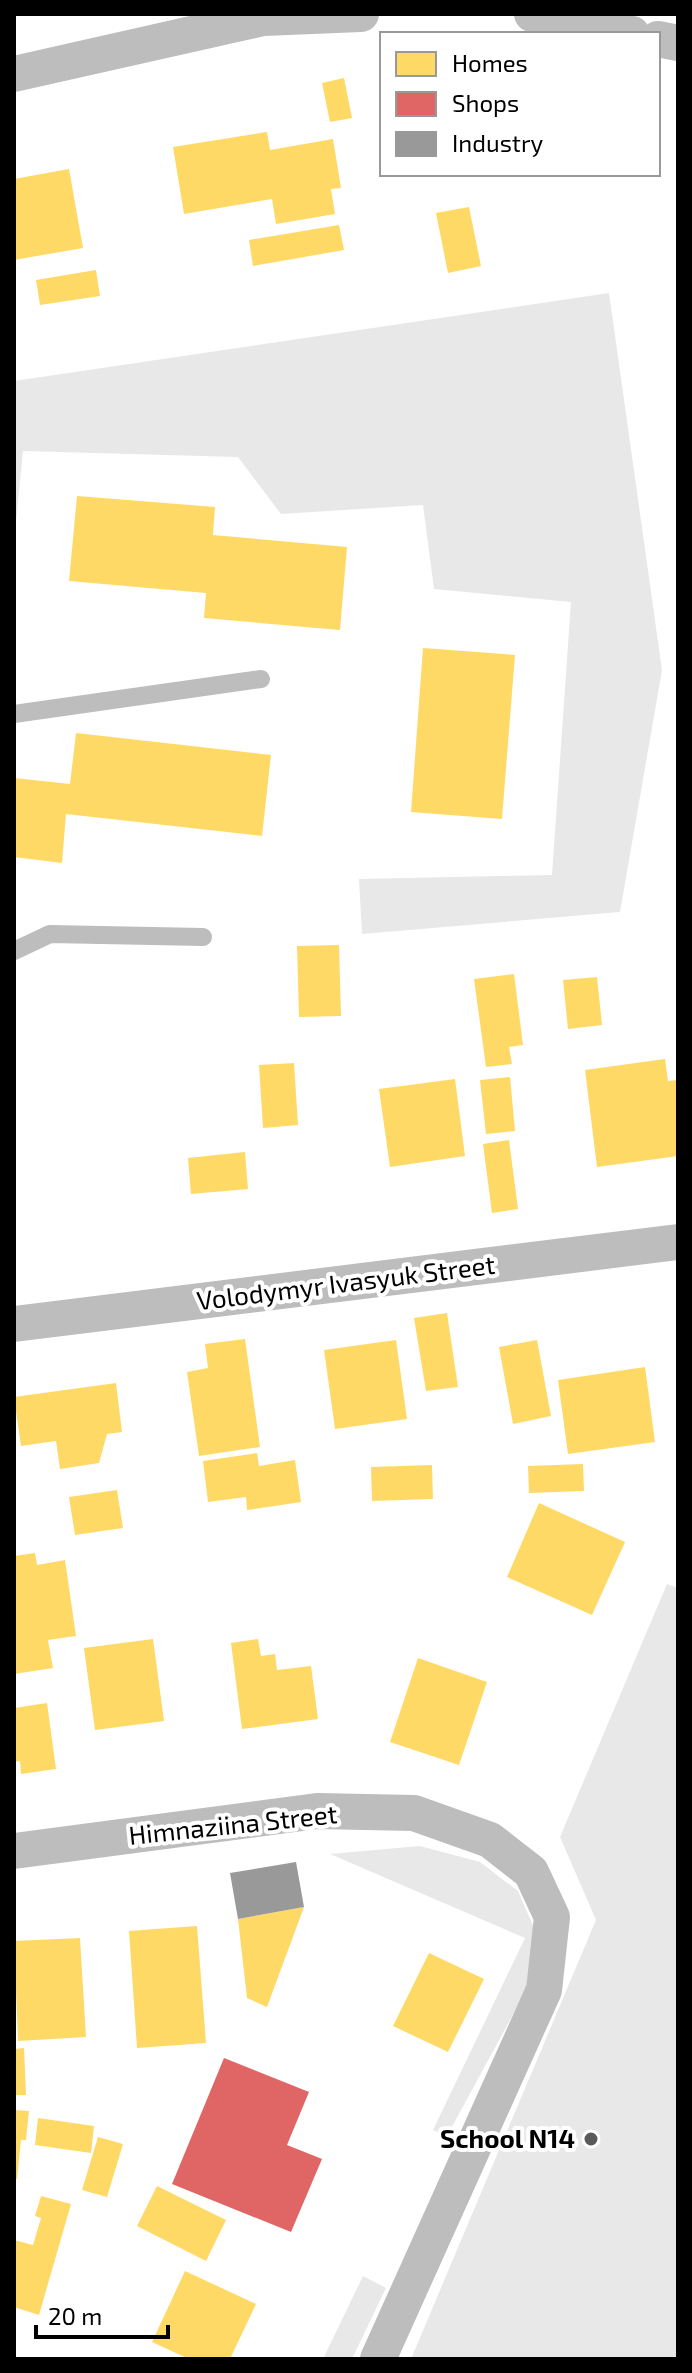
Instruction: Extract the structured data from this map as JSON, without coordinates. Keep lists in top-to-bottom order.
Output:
{
  "streets": {
    "street": ["Volodymyr Ivasyuk Street", "Himnaziina Street"]
  },
  "places": ["School N14"],
  "legend": ["Homes", "Shops", "Industry"],
  "scale_bar": "20 m"
}
